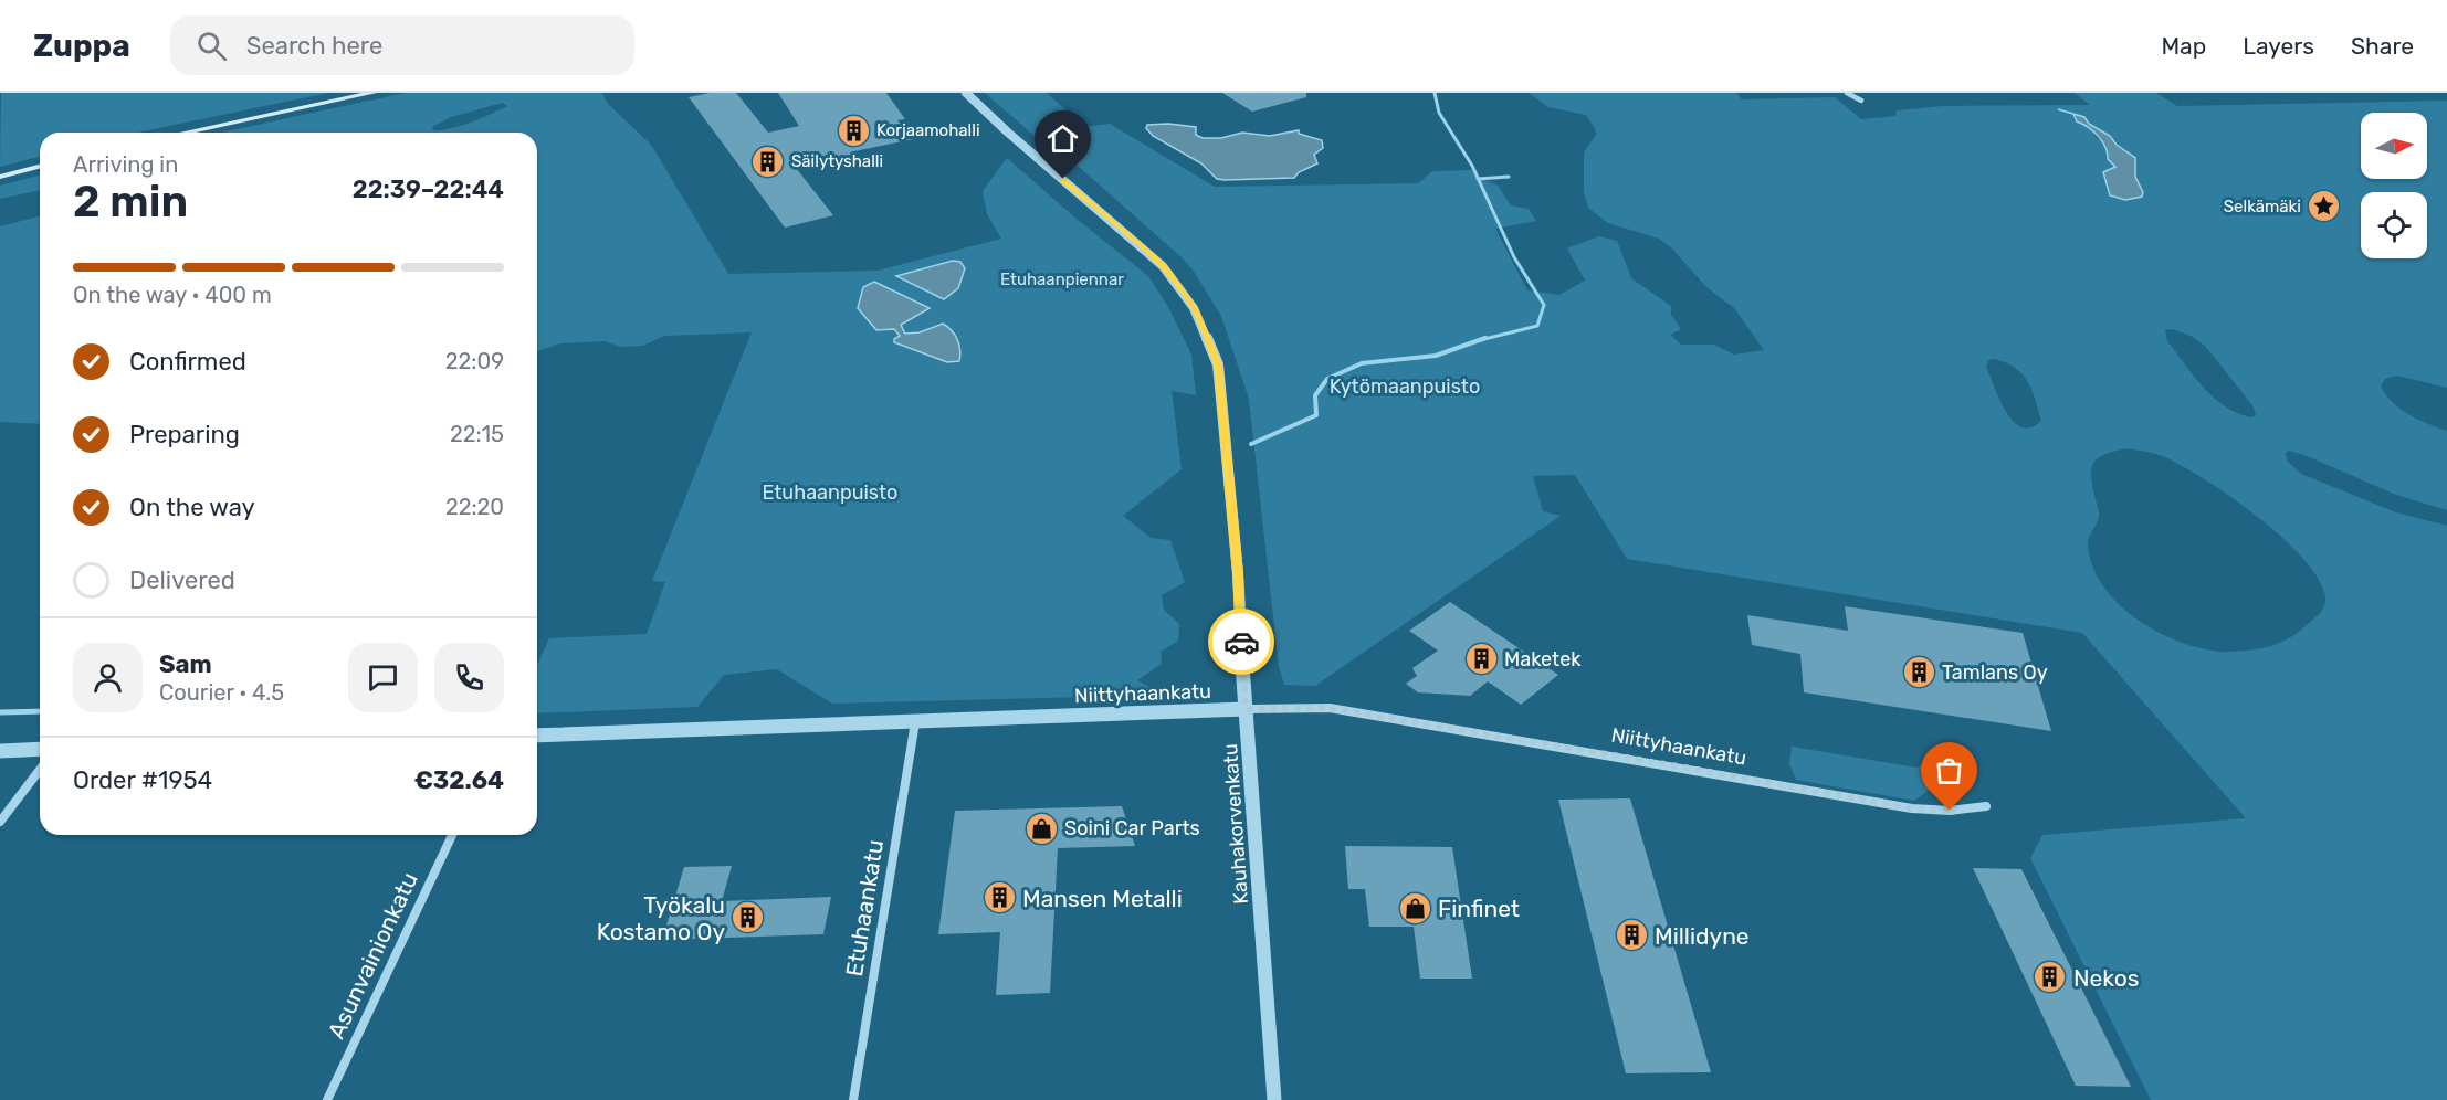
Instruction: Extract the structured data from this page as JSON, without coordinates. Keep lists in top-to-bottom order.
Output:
{
  "streets": {
    "street": [
      "Niittyhaankatu",
      "Kauhakorvenkatu",
      "Etuhaankatu",
      "Asunvainionkatu"
    ]
  },
  "crossings": [
    ["Niittyhaankatu", "Kauhakorvenkatu"],
    ["Niittyhaankatu", "Etuhaankatu"]
  ],
  "parks": ["Etuhaanpiennar", "Kytömaanpuisto", "Etuhaanpuisto"],
  "places": {
    "building": [
      "Korjaamohalli",
      "Säilytyshalli",
      "Maketek",
      "Tamlans Oy",
      "Mansen Metalli",
      "Työkalu Kostamo Oy",
      "Millidyne",
      "Nekos"
    ],
    "place": ["Selkämäki"],
    "shop": ["Soini Car Parts", "Finfinet"]
  },
  "north": "right",
  "page": {
    "header": "Zuppa",
    "search": "Search here",
    "nav": ["Map", "Layers", "Share"],
    "heading": ["2 min", "Arriving in", "22:39–22:44"],
    "panel": [
      "Sam",
      "Courier · 4.5",
      "Order #1954",
      "€32.64"
    ],
    "bar": "On the way · 400 m",
    "list": [
      ["Confirmed", "22:09"],
      ["Preparing", "22:15"],
      ["On the way", "22:20"],
      "Delivered"
    ]
  }
}
